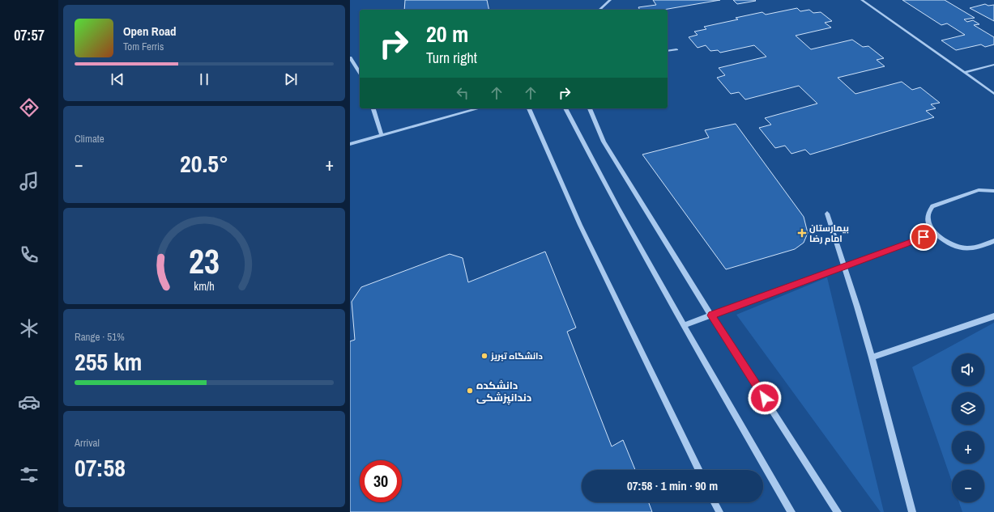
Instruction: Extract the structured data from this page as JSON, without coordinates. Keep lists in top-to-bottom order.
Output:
{
  "places": {
    "health": ["بیمارستان امام رضا"],
    "other": ["دانشگاه تبریز", "دانشکده دندانپزشکی"]
  },
  "page": {
    "tabs": "07:57",
    "turn": ["20 m", "Turn right"],
    "song": ["Open Road", "Tom Ferris"],
    "tile": [
      "Climate",
      ["Range · 51%", "255 km"],
      ["Arrival", "07:58"]
    ],
    "heat": ["−", "20.5°", "+"],
    "map_buttons": ["+", "−"],
    "limit": "30",
    "trip": "07:58 · 1 min · 90 m",
    "gauge": ["23", "km/h"]
  }
}
